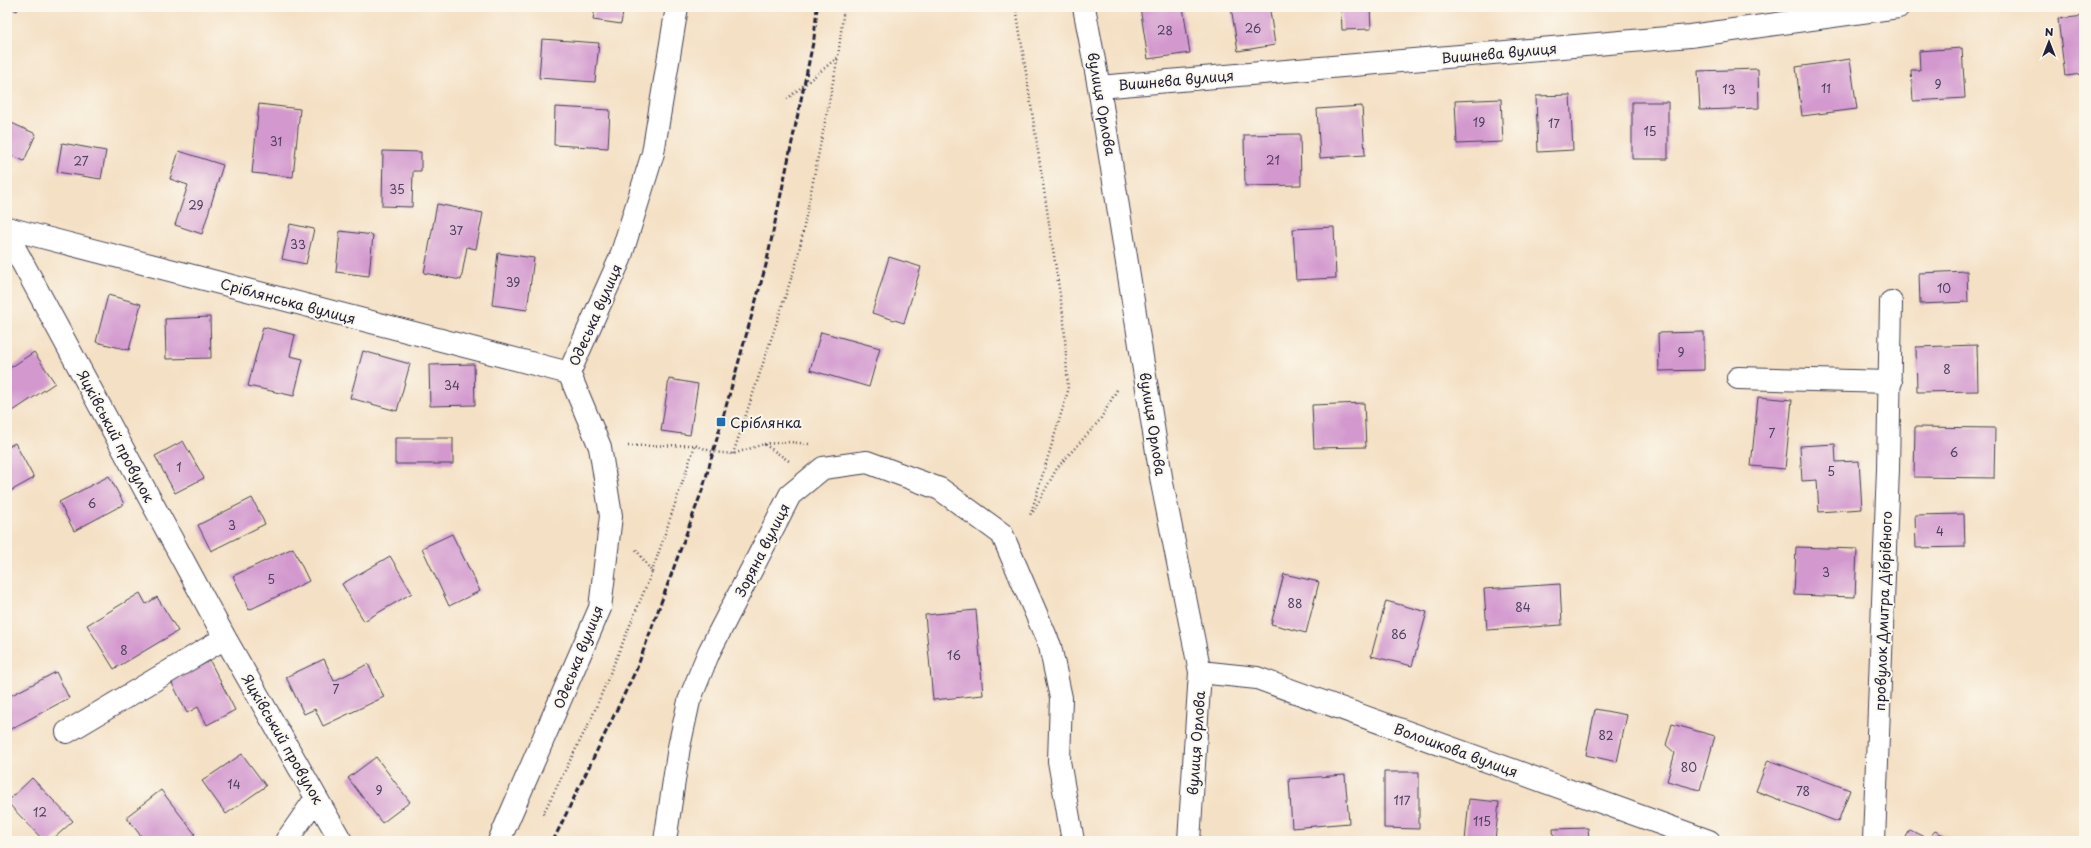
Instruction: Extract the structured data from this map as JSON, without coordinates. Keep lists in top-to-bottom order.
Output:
{
  "streets": {
    "street": [
      "Вишнева вулиця",
      "вулиця Орлова",
      "Сріблянська вулиця",
      "Одеська вулиця",
      "Яцківський провулок",
      "Зоряна вулиця",
      "провулок Дмитра Дібрівного",
      "Волошкова вулиця"
    ]
  },
  "crossings": [
    ["Вишнева вулиця", "вулиця Орлова"],
    ["вулиця Орлова", "Волошкова вулиця"],
    ["Сріблянська вулиця", "Одеська вулиця"]
  ],
  "places": {
    "transit": ["Сріблянка"]
  },
  "house_numbers": [
    "26",
    "28",
    "9",
    "11",
    "13",
    "19",
    "17",
    "15",
    "31",
    "21",
    "27",
    "35",
    "29",
    "37",
    "33",
    "39",
    "10",
    "9",
    "8",
    "34",
    "7",
    "6",
    "1",
    "5",
    "6",
    "3",
    "4",
    "3",
    "5",
    "88",
    "84",
    "86",
    "8",
    "16",
    "7",
    "82",
    "80",
    "14",
    "9",
    "78",
    "117",
    "12",
    "115"
  ],
  "north": "top"
}
